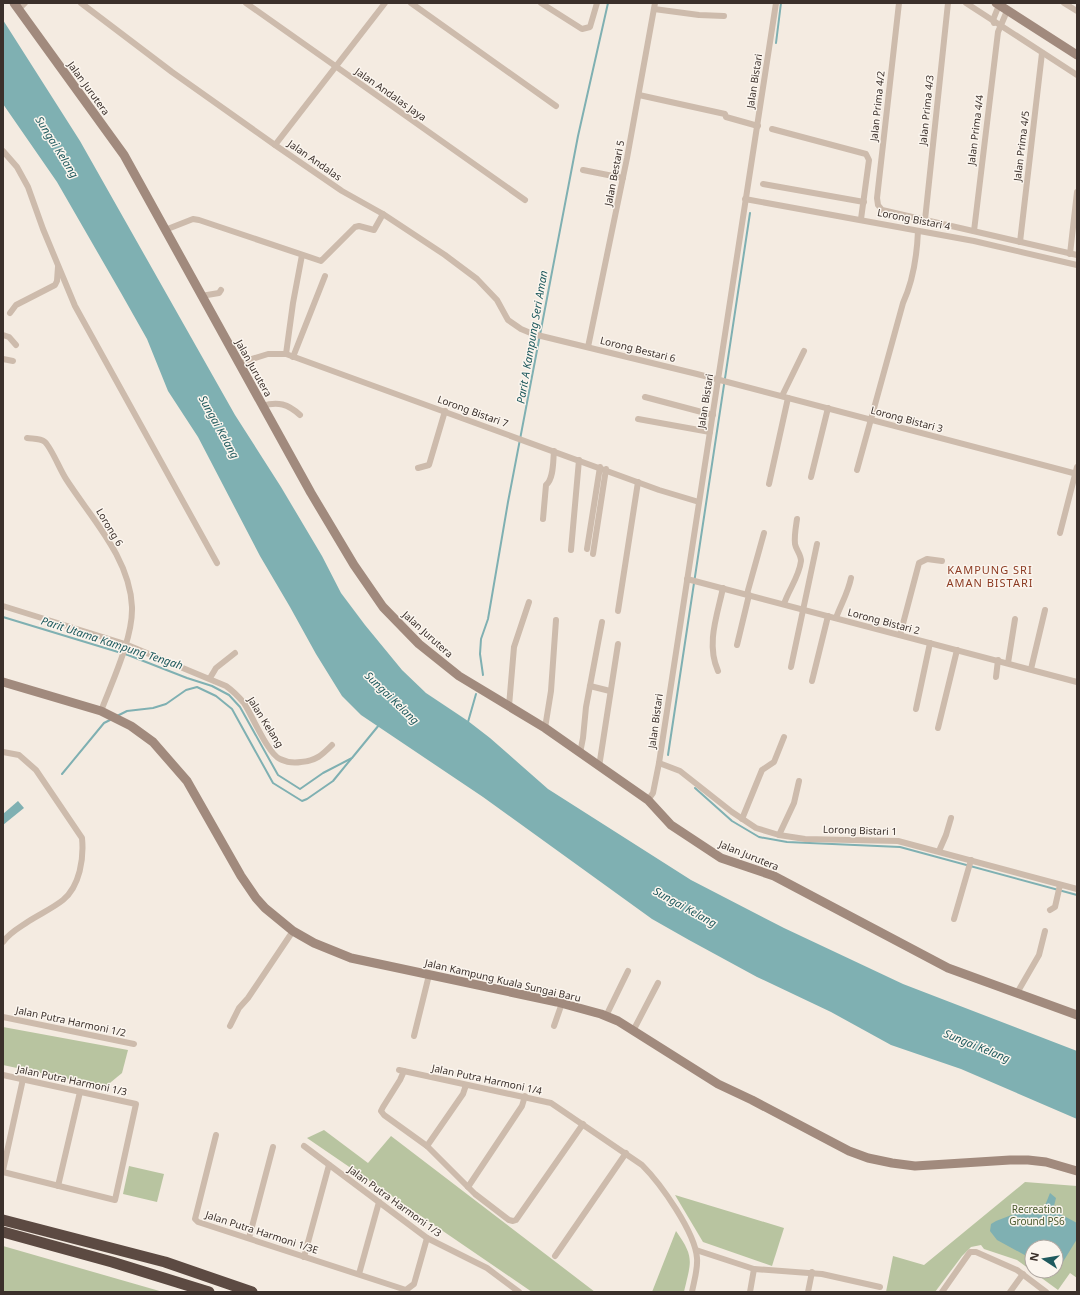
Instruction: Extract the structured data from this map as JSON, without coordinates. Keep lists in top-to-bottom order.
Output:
{
  "streets": {
    "street": [
      "Jalan Bistari",
      "Jalan Jurutera",
      "Jalan Andalas Jaya",
      "Jalan Prima 4/2",
      "Jalan Prima 4/3",
      "Jalan Prima 4/4",
      "Jalan Prima 4/5",
      "Jalan Andalas",
      "Jalan Bestari 5",
      "Lorong Bistari 4",
      "Lorong Bestari 6",
      "Lorong Bistari 7",
      "Lorong Bistari 3",
      "Lorong 6",
      "Lorong Bistari 2",
      "Jalan Kelang",
      "Lorong Bistari 1",
      "Jalan Kampung Kuala Sungai Baru",
      "Jalan Putra Harmoni 1/2",
      "Jalan Putra Harmoni 1/4",
      "Jalan Putra Harmoni 1/3",
      "Jalan Putra Harmoni 1/3E"
    ]
  },
  "crossings": [
    ["Jalan Bistari", "Jalan Jurutera"],
    ["Jalan Bistari", "Lorong Bistari 4"],
    ["Jalan Bistari", "Lorong Bestari 6"],
    ["Jalan Bistari", "Lorong Bistari 7"],
    ["Jalan Bistari", "Lorong Bistari 2"],
    ["Jalan Bistari", "Lorong Bistari 1"],
    ["Jalan Jurutera", "Lorong Bistari 7"],
    ["Jalan Prima 4/2", "Jalan Prima 4/3"],
    ["Jalan Andalas", "Lorong Bestari 6"],
    ["Jalan Bestari 5", "Lorong Bestari 6"],
    ["Lorong Bestari 6", "Lorong Bistari 3"],
    ["Lorong 6", "Jalan Kelang"],
    ["Lorong 6", "Jalan Kampung Kuala Sungai Baru"],
    ["Jalan Putra Harmoni 1/3", "Jalan Putra Harmoni 1/3E"]
  ],
  "districts": ["KAMPUNG SRI AMAN BISTARI"],
  "water": ["Sungai Kelang", "Parit A Kampung Seri Aman", "Parit Utama Kampung Tengah"],
  "parks": ["Recreation Ground PS6"],
  "north": "left"
}
